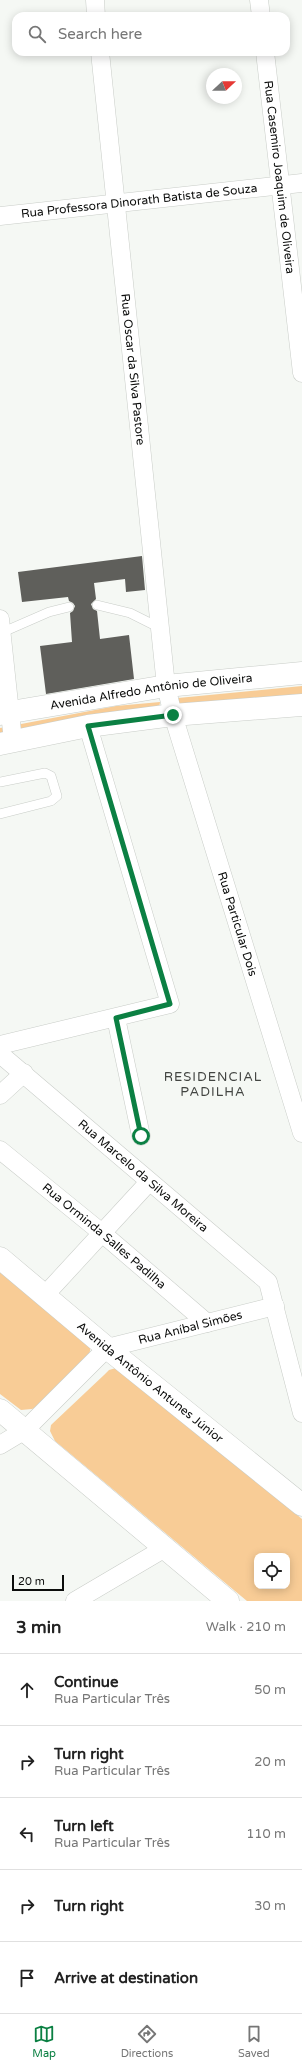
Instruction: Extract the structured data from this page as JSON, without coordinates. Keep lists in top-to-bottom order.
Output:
{
  "streets": {
    "main road": ["Avenida Alfredo Antônio de Oliveira", "Avenida Antônio Antunes Júnior"],
    "street": [
      "Rua Casemiro Joaquim de Oliveira",
      "Rua Professora Dinorath Batista de Souza",
      "Rua Oscar da Silva Pastore",
      "Rua Particular Dois",
      "Rua Marcelo da Silva Moreira",
      "Rua Orminda Salles Padilha",
      "Rua Aníbal Simões"
    ]
  },
  "crossings": [
    ["Rua Casemiro Joaquim de Oliveira", "Rua Professora Dinorath Batista de Souza"],
    ["Rua Professora Dinorath Batista de Souza", "Rua Oscar da Silva Pastore"],
    ["Rua Oscar da Silva Pastore", "Avenida Alfredo Antônio de Oliveira"],
    ["Rua Oscar da Silva Pastore", "Rua Particular Dois"],
    ["Avenida Alfredo Antônio de Oliveira", "Rua Particular Dois"],
    ["Rua Marcelo da Silva Moreira", "Rua Aníbal Simões"],
    ["Rua Orminda Salles Padilha", "Rua Aníbal Simões"],
    ["Rua Aníbal Simões", "Avenida Antônio Antunes Júnior"]
  ],
  "districts": ["RESIDENCIAL PADILHA"],
  "scale_bar": "20 m",
  "north": "right",
  "page": {
    "search": "Search here",
    "scale": "20 m",
    "heading": ["3 min", "Walk · 210 m"],
    "list": [
      ["Continue", "Rua Particular Três", "50 m"],
      ["Turn right", "Rua Particular Três", "20 m"],
      ["Turn left", "Rua Particular Três", "110 m"],
      ["Turn right", "30 m"],
      "Arrive at destination"
    ],
    "nav": ["Map", "Directions", "Saved"]
  }
}
